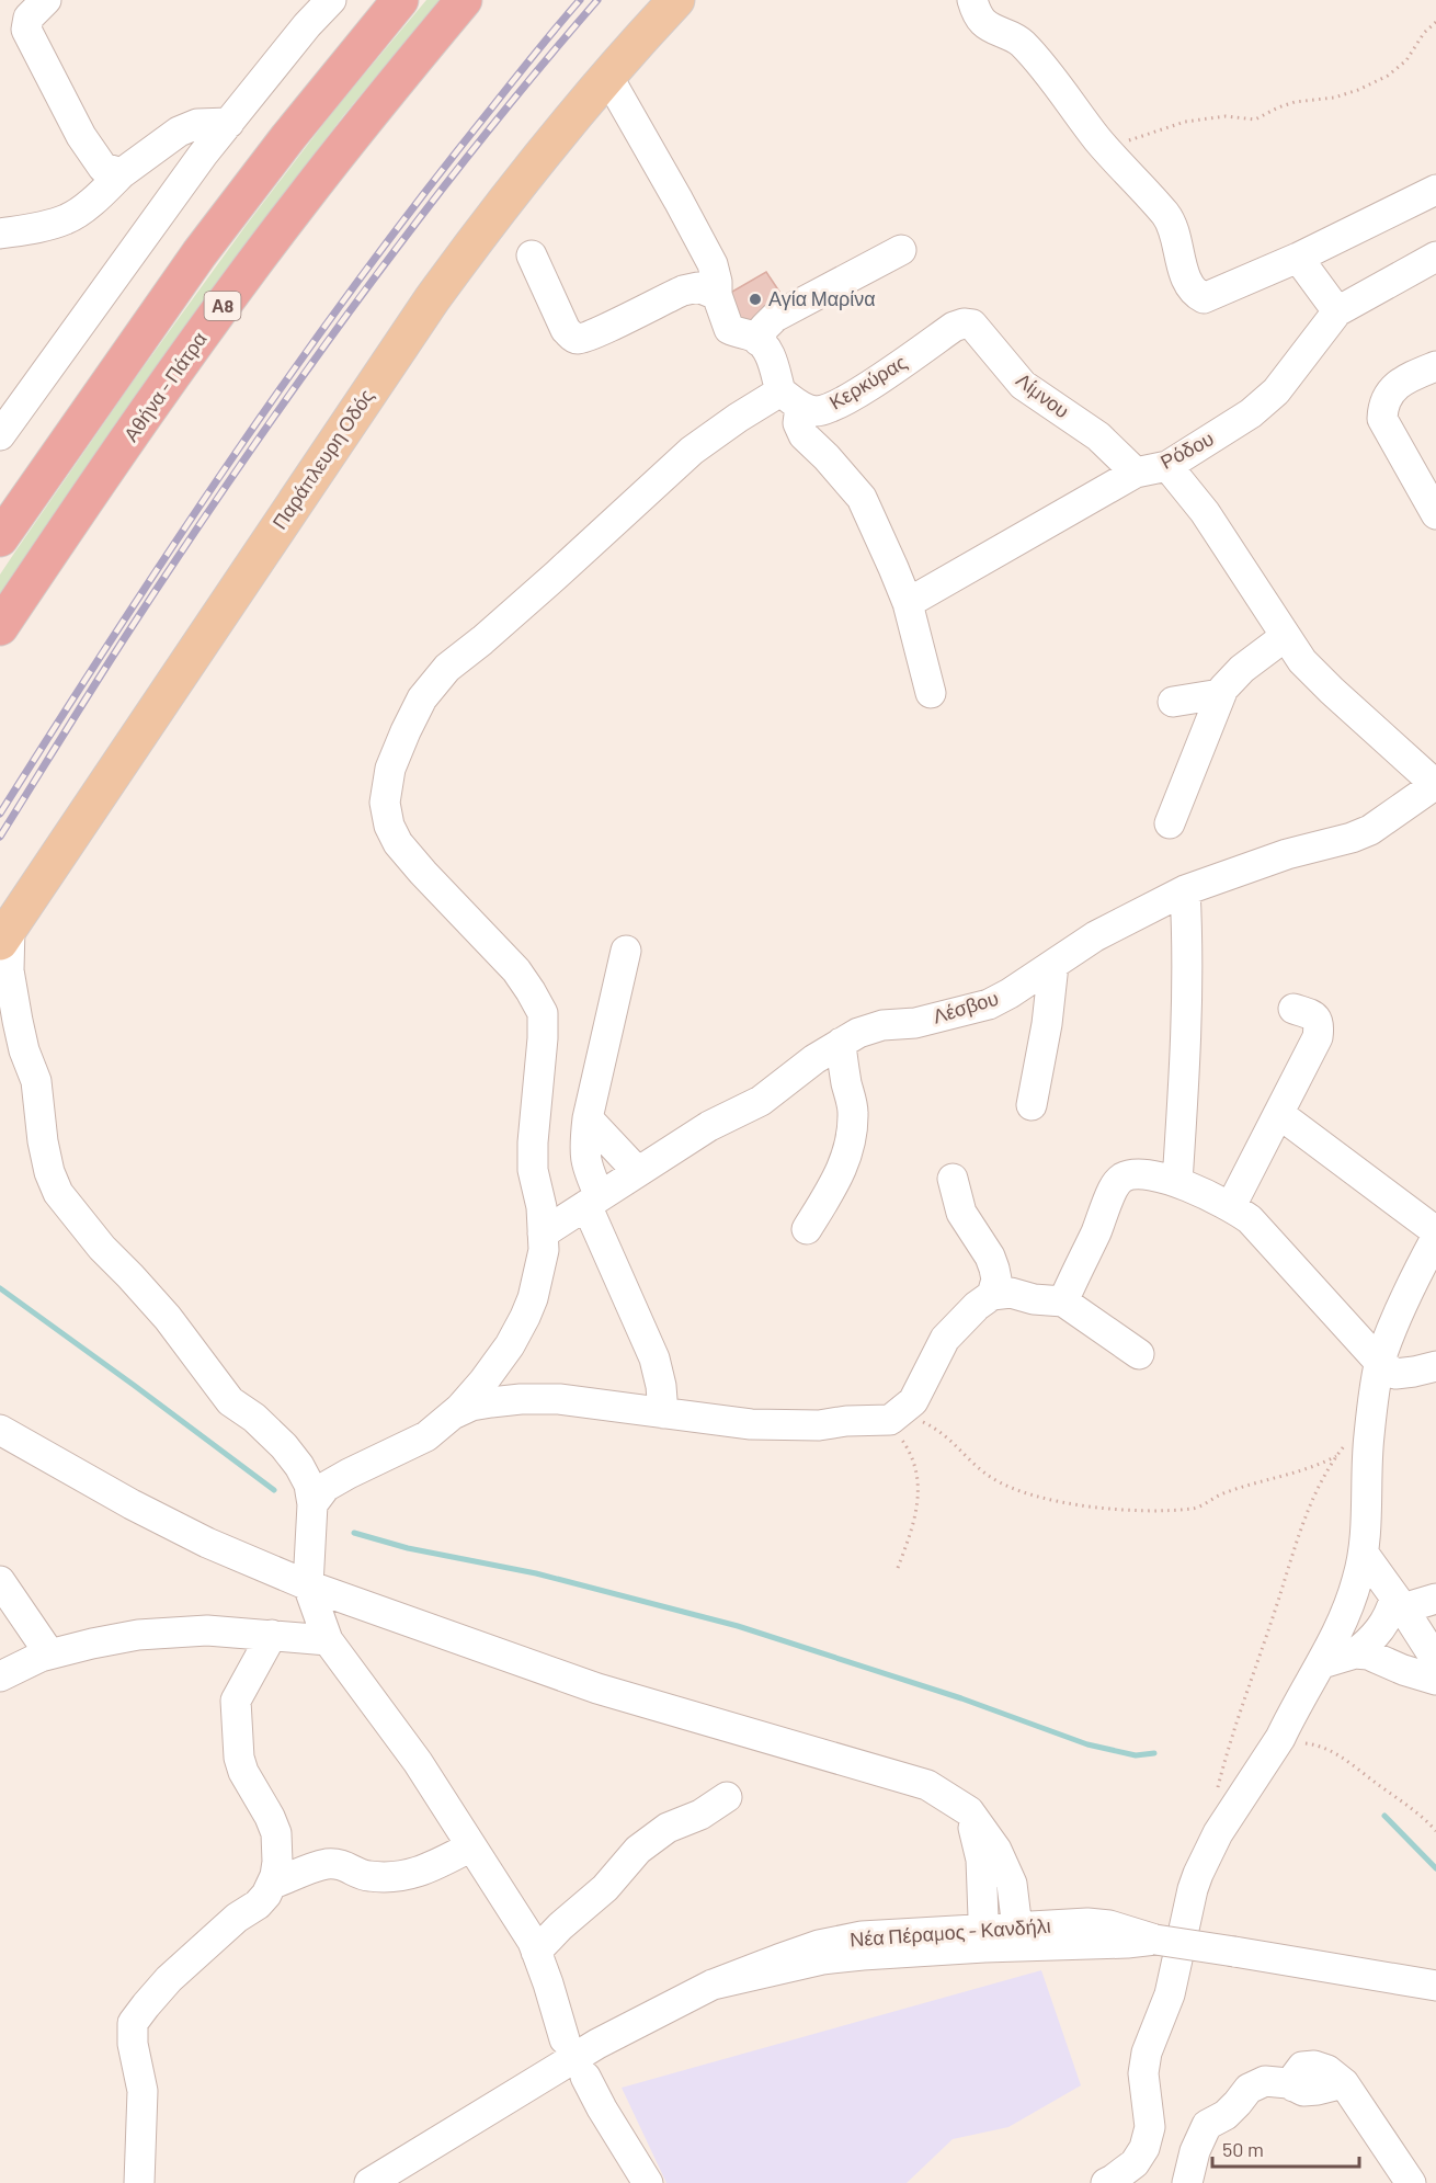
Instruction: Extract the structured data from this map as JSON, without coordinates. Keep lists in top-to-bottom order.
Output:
{
  "streets": {
    "highway": ["Α8", "Αθήνα - Πάτρα"],
    "main road": ["Παράπλευρη Οδός"],
    "street": [
      "Κερκύρας",
      "Λίμνου",
      "Ρόδου",
      "Λέσβου",
      "Νέα Πέραμος - Κανδήλι"
    ]
  },
  "crossings": [
    ["Κερκύρας", "Λίμνου"],
    ["Λίμνου", "Ρόδου"]
  ],
  "places": ["Αγία Μαρίνα"],
  "scale_bar": "50 m"
}
